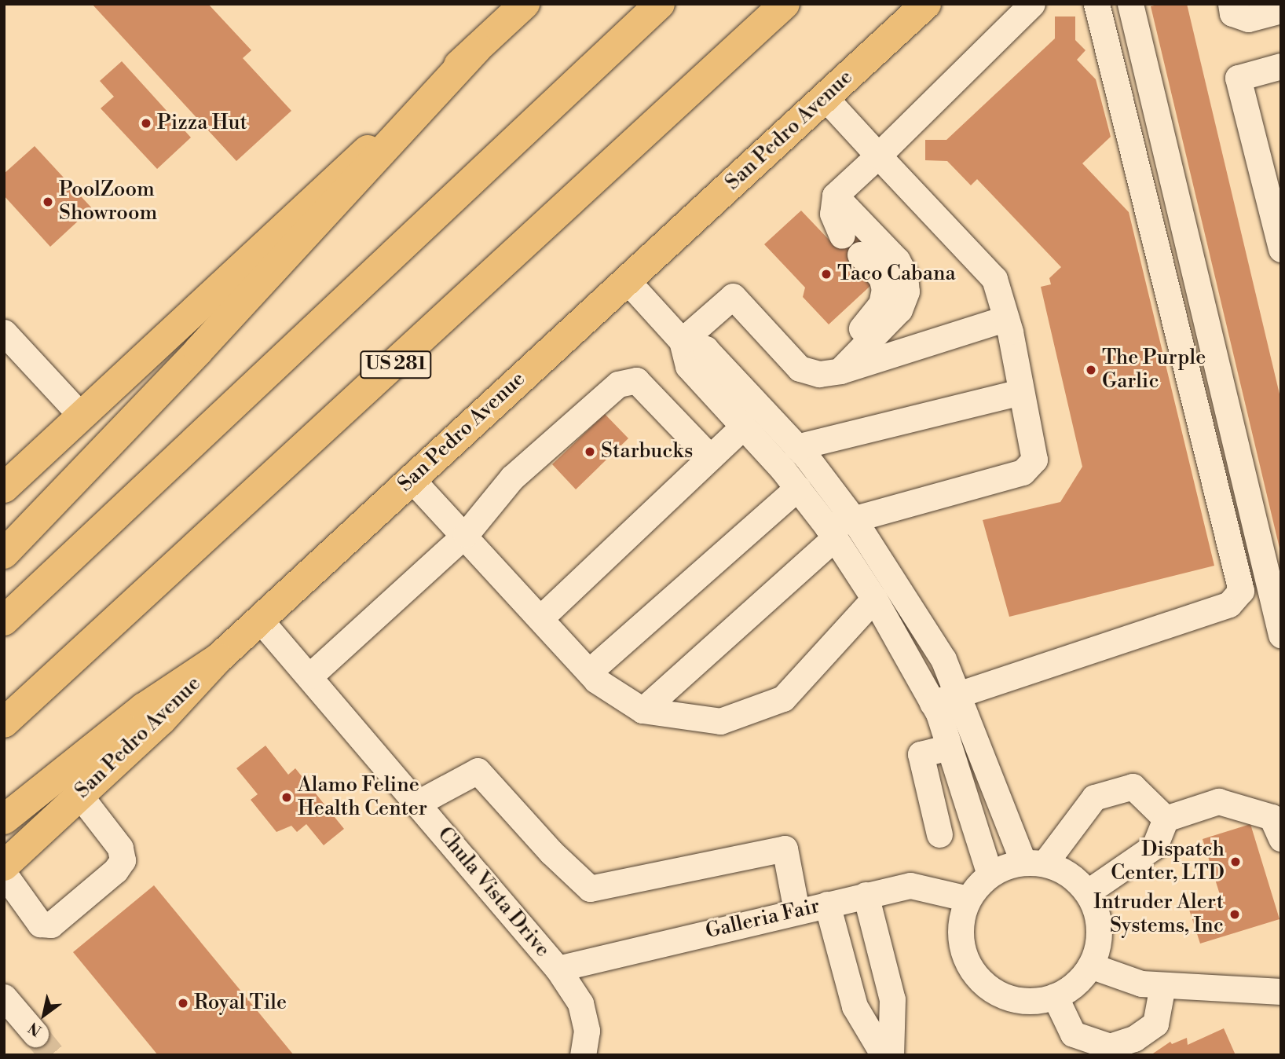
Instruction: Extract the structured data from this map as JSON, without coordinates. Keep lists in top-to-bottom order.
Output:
{
  "streets": {
    "main road": ["San Pedro Avenue", "US 281"],
    "street": ["Chula Vista Drive", "Galleria Fair"]
  },
  "crossings": [
    ["San Pedro Avenue", "Chula Vista Drive"],
    ["Chula Vista Drive", "Galleria Fair"]
  ],
  "places": [
    "Pizza Hut",
    "PoolZoom Showroom",
    "Taco Cabana",
    "The Purple Garlic",
    "Starbucks",
    "Alamo Feline Health Center",
    "Dispatch Center, LTD",
    "Intruder Alert Systems, Inc",
    "Royal Tile"
  ],
  "north": "bottom left"
}
